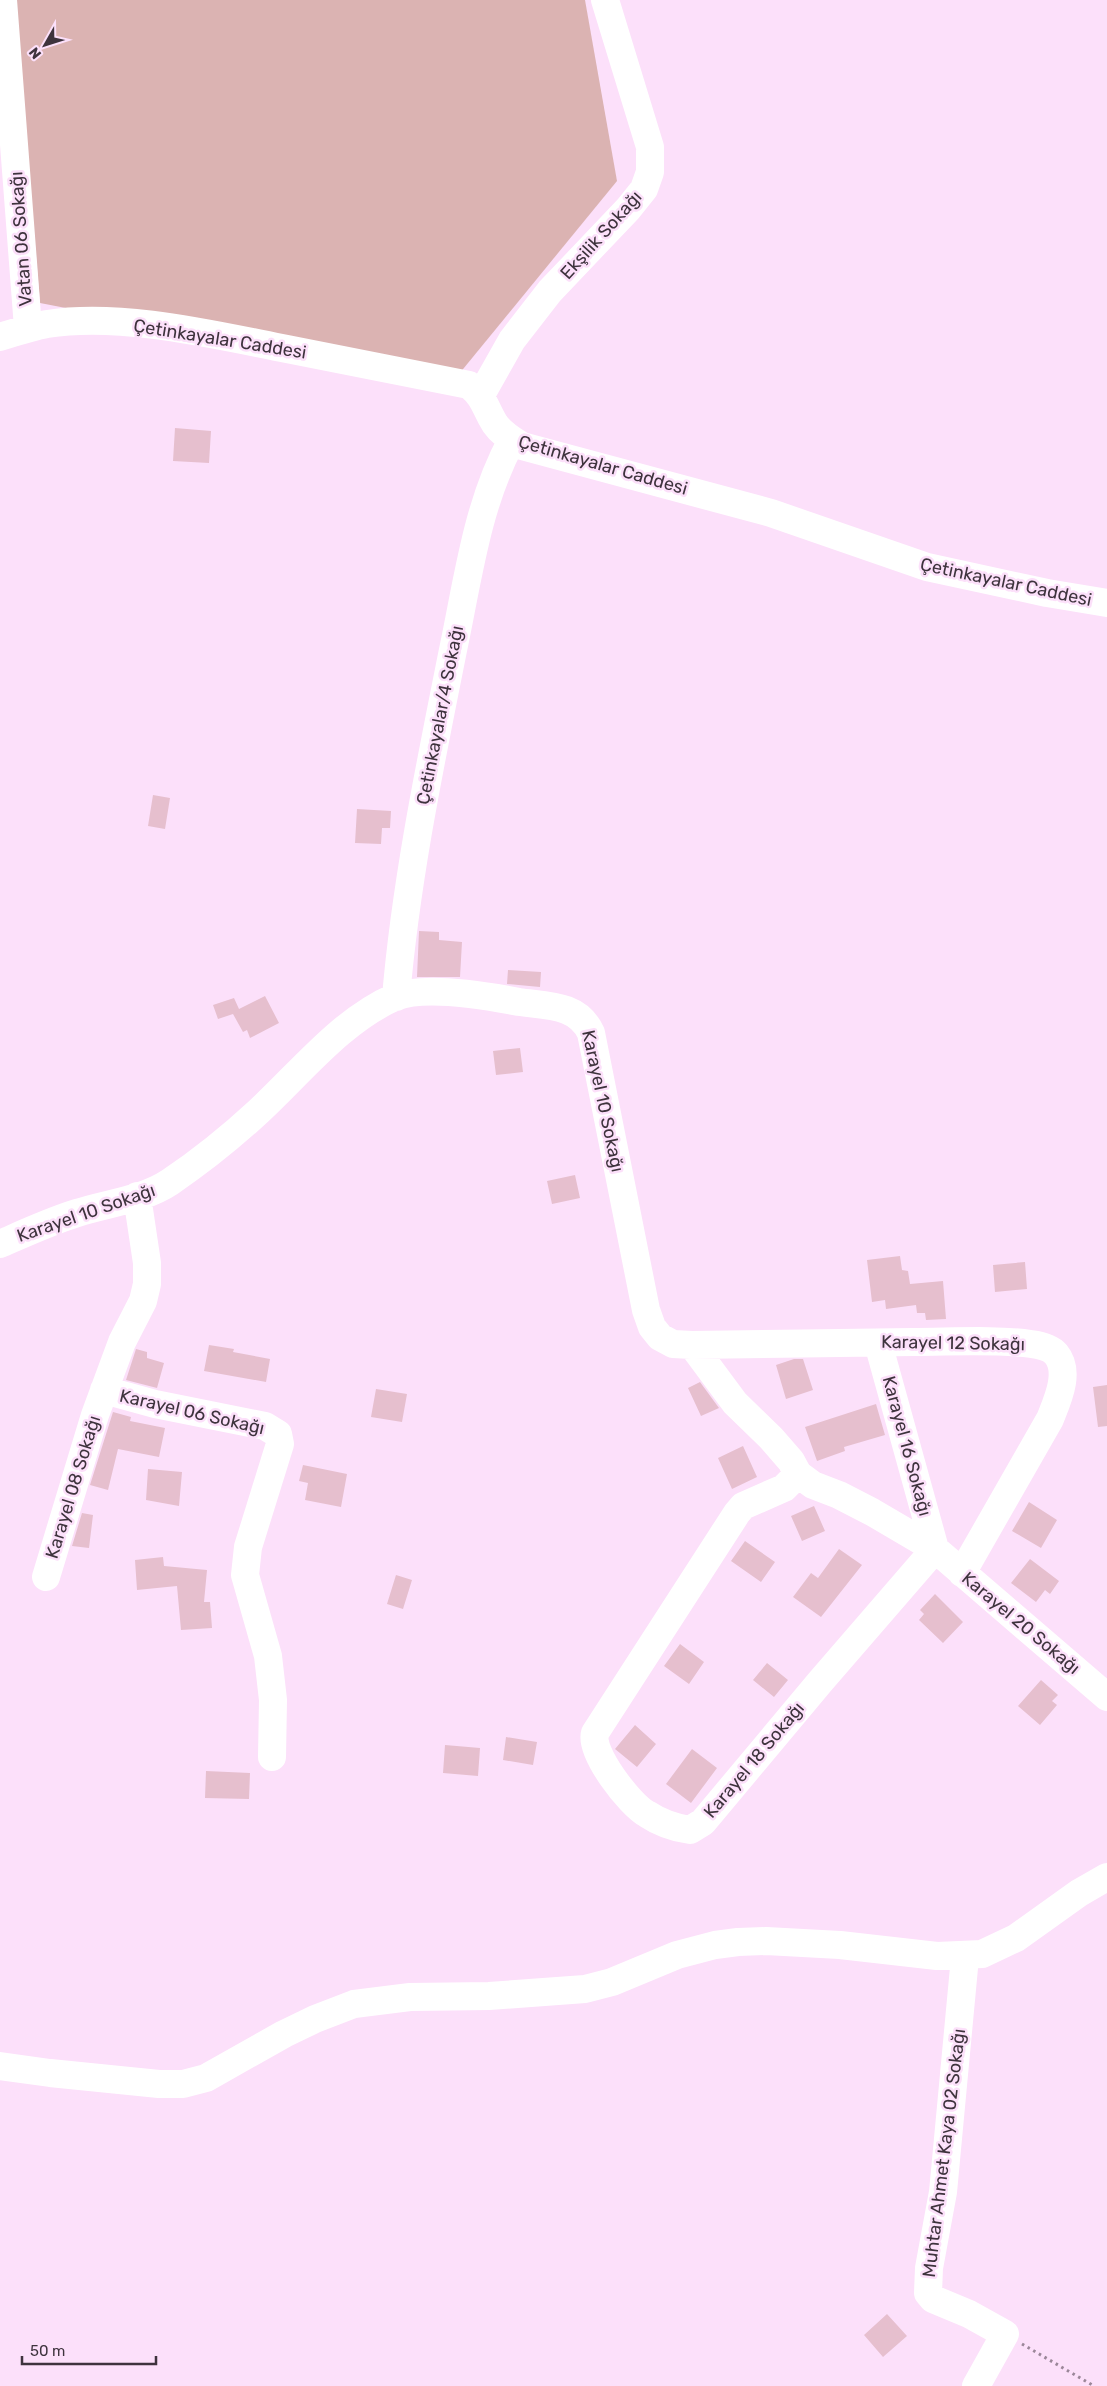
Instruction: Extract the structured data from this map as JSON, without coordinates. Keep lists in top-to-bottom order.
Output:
{
  "streets": {
    "street": [
      "Ekşilik Sokağı",
      "Vatan 06 Sokağı",
      "Çetinkayalar Caddesi",
      "Çetinkayalar/4 Sokağı",
      "Karayel 10 Sokağı",
      "Karayel 12 Sokağı",
      "Karayel 06 Sokağı",
      "Karayel 16 Sokağı",
      "Karayel 08 Sokağı",
      "Karayel 20 Sokağı",
      "Karayel 18 Sokağı",
      "Muhtar Ahmet Kaya 02 Sokağı"
    ]
  },
  "crossings": [
    ["Ekşilik Sokağı", "Çetinkayalar Caddesi"],
    ["Vatan 06 Sokağı", "Çetinkayalar Caddesi"],
    ["Çetinkayalar Caddesi", "Çetinkayalar/4 Sokağı"],
    ["Çetinkayalar/4 Sokağı", "Karayel 10 Sokağı"],
    ["Karayel 10 Sokağı", "Karayel 12 Sokağı"],
    ["Karayel 10 Sokağı", "Karayel 08 Sokağı"],
    ["Karayel 12 Sokağı", "Karayel 16 Sokağı"],
    ["Karayel 12 Sokağı", "Karayel 20 Sokağı"],
    ["Karayel 06 Sokağı", "Karayel 08 Sokağı"],
    ["Karayel 16 Sokağı", "Karayel 20 Sokağı"],
    ["Karayel 16 Sokağı", "Karayel 18 Sokağı"],
    ["Karayel 20 Sokağı", "Karayel 18 Sokağı"]
  ],
  "scale_bar": "50 m",
  "north": "bottom left"
}
